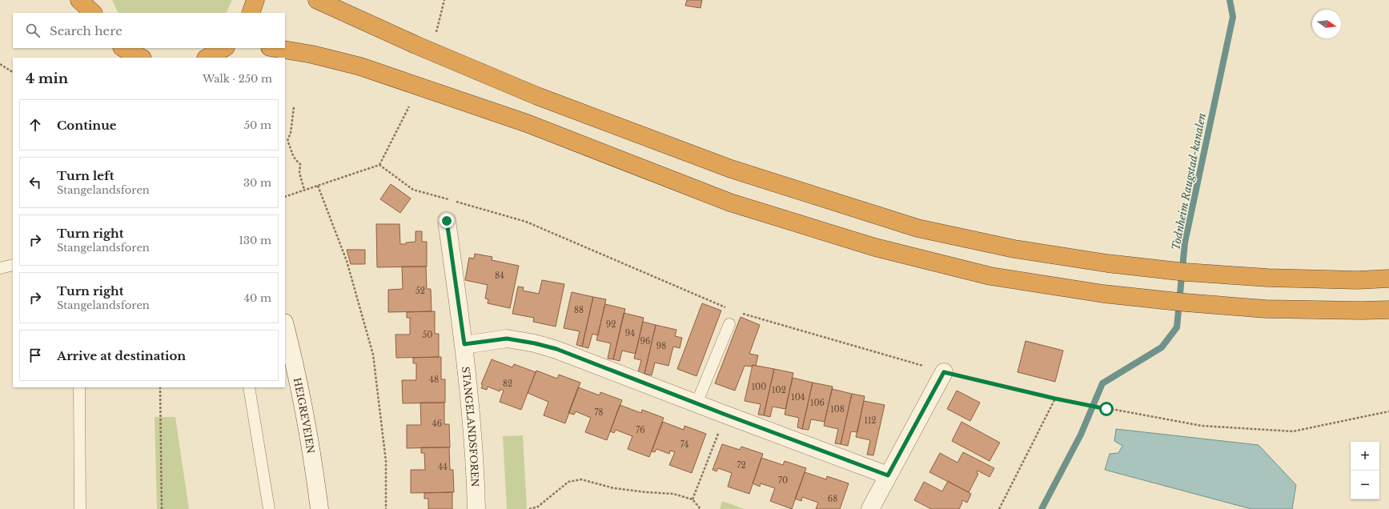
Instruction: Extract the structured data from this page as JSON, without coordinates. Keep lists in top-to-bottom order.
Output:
{
  "streets": {
    "street": ["HEIGREVEIEN", "STANGELANDSFOREN"]
  },
  "water": ["Todnheim Raugstad-kanalen"],
  "house_numbers": [
    "84",
    "52",
    "88",
    "92",
    "94",
    "50",
    "96",
    "98",
    "48",
    "82",
    "100",
    "102",
    "104",
    "106",
    "108",
    "78",
    "112",
    "46",
    "76",
    "74",
    "72",
    "44",
    "70",
    "68"
  ],
  "north": "right",
  "page": {
    "search": "Search here",
    "heading": ["4 min", "Walk · 250 m"],
    "list": [
      ["Continue", "50 m"],
      ["Turn left", "Stangelandsforen", "30 m"],
      ["Turn right", "Stangelandsforen", "130 m"],
      ["Turn right", "Stangelandsforen", "40 m"],
      "Arrive at destination"
    ],
    "map_buttons": ["+", "−"]
  }
}
